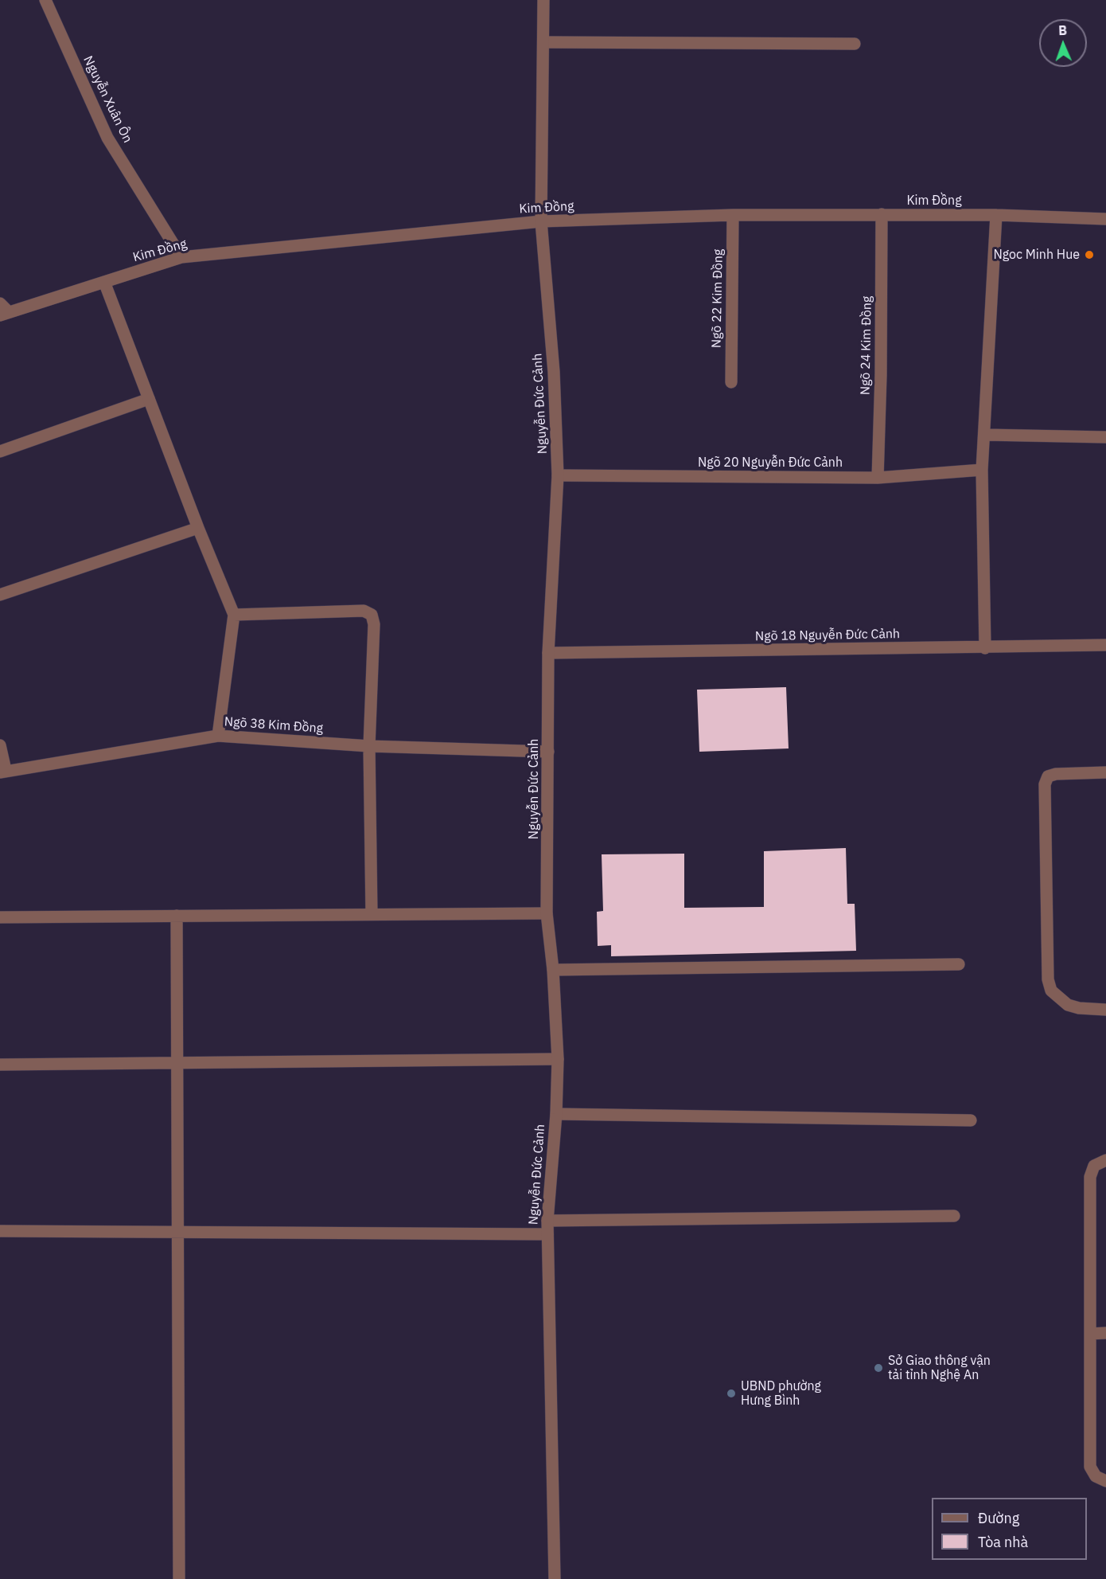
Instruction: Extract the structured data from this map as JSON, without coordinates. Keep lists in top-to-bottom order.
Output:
{
  "streets": {
    "street": [
      "Nguyễn Xuân Ôn",
      "Kim Đồng",
      "Ngõ 22 Kim Đồng",
      "Ngõ 24 Kim Đồng",
      "Nguyễn Đức Cảnh",
      "Ngõ 20 Nguyễn Đức Cảnh",
      "Ngõ 18 Nguyễn Đức Cảnh",
      "Ngõ 38 Kim Đồng"
    ]
  },
  "crossings": [
    ["Nguyễn Xuân Ôn", "Kim Đồng"],
    ["Kim Đồng", "Ngõ 22 Kim Đồng"],
    ["Kim Đồng", "Ngõ 24 Kim Đồng"],
    ["Kim Đồng", "Nguyễn Đức Cảnh"],
    ["Ngõ 24 Kim Đồng", "Ngõ 20 Nguyễn Đức Cảnh"],
    ["Nguyễn Đức Cảnh", "Ngõ 20 Nguyễn Đức Cảnh"],
    ["Nguyễn Đức Cảnh", "Ngõ 18 Nguyễn Đức Cảnh"],
    ["Nguyễn Đức Cảnh", "Ngõ 38 Kim Đồng"]
  ],
  "places": ["Ngoc Minh Hue", "Sở Giao thông vận tải tỉnh Nghệ An", "UBND phường Hưng Bình"],
  "legend": ["Đường", "Tòa nhà"],
  "north": "top"
}
